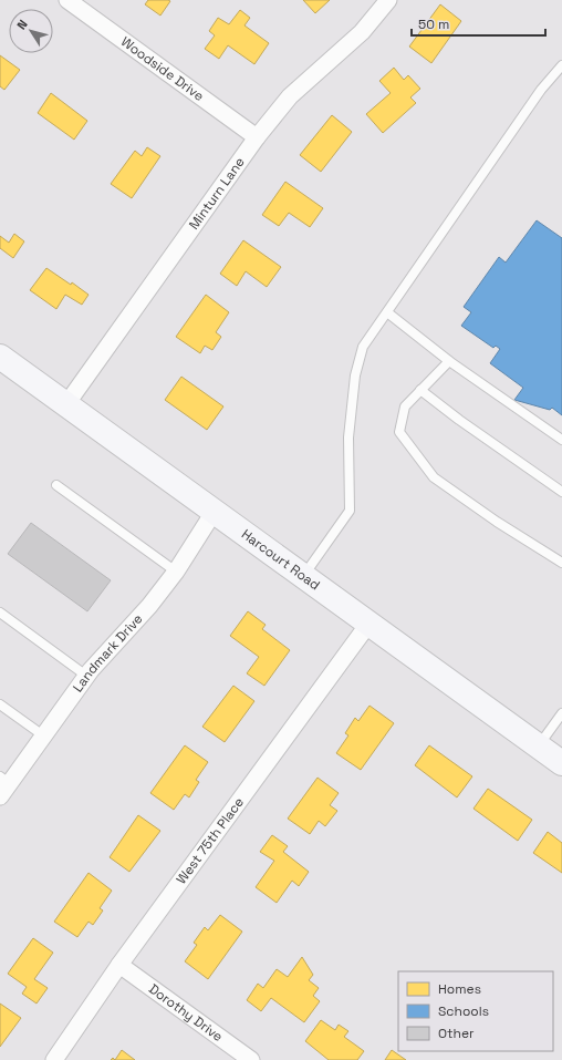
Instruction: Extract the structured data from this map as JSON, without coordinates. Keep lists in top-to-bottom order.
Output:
{
  "streets": {
    "street": [
      "Woodside Drive",
      "Minturn Lane",
      "Harcourt Road",
      "Landmark Drive",
      "West 75th Place",
      "Dorothy Drive"
    ]
  },
  "crossings": [
    ["Woodside Drive", "Minturn Lane"],
    ["Minturn Lane", "Harcourt Road"],
    ["Harcourt Road", "Landmark Drive"],
    ["Harcourt Road", "West 75th Place"],
    ["West 75th Place", "Dorothy Drive"]
  ],
  "legend": ["Homes", "Schools", "Other"],
  "scale_bar": "50 m",
  "north": "top left"
}
